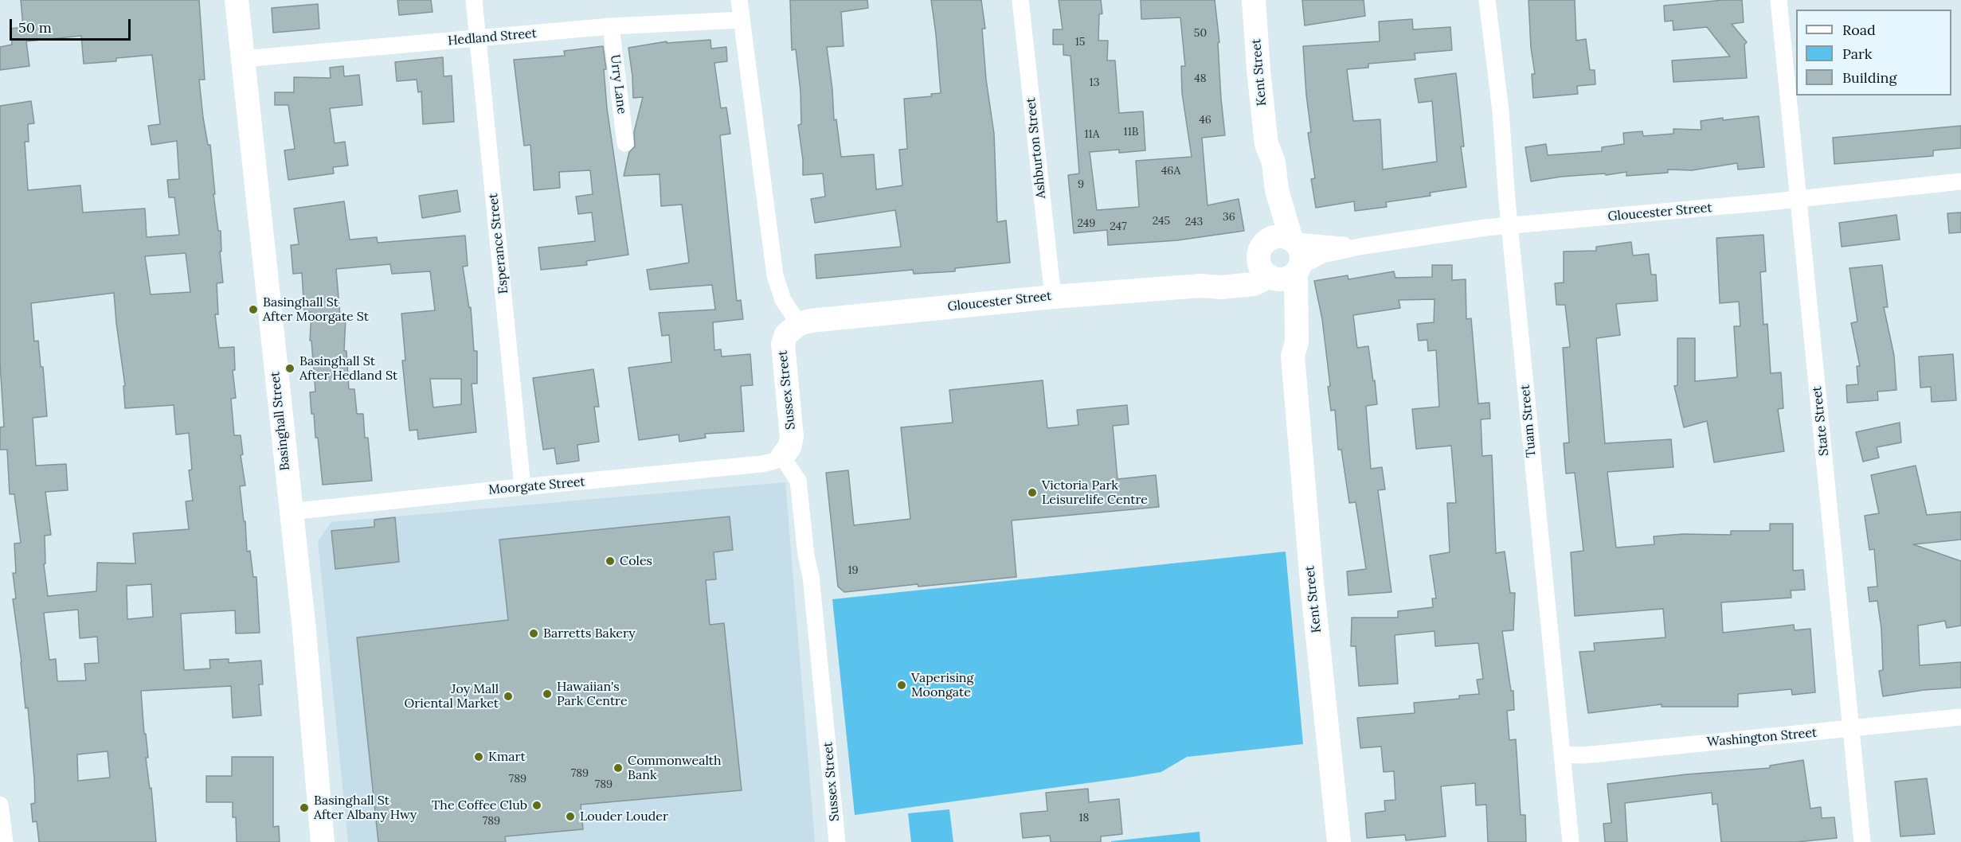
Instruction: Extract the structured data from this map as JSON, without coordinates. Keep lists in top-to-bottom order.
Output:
{
  "streets": {
    "street": [
      "Hedland Street",
      "Kent Street",
      "Urry Lane",
      "Ashburton Street",
      "Gloucester Street",
      "Esperance Street",
      "Sussex Street",
      "Basinghall Street",
      "Tuam Street",
      "State Street",
      "Moorgate Street",
      "Washington Street"
    ]
  },
  "crossings": [
    ["Hedland Street", "Urry Lane"],
    ["Hedland Street", "Esperance Street"],
    ["Hedland Street", "Basinghall Street"],
    ["Kent Street", "Gloucester Street"],
    ["Ashburton Street", "Gloucester Street"],
    ["Gloucester Street", "Sussex Street"],
    ["Gloucester Street", "Tuam Street"],
    ["Gloucester Street", "State Street"],
    ["Esperance Street", "Moorgate Street"],
    ["Sussex Street", "Moorgate Street"],
    ["Basinghall Street", "Moorgate Street"],
    ["Tuam Street", "Washington Street"],
    ["State Street", "Washington Street"]
  ],
  "places": [
    "Basinghall St After Moorgate St",
    "Basinghall St After Hedland St",
    "Victoria Park Leisurelife Centre",
    "Coles",
    "Barretts Bakery",
    "Vaperising Moongate",
    "Hawaiian's Park Centre",
    "Joy Mall Oriental Market",
    "Kmart",
    "Commonwealth Bank",
    "The Coffee Club",
    "Basinghall St After Albany Hwy",
    "Louder Louder"
  ],
  "house_numbers": [
    "50",
    "15",
    "48",
    "13",
    "46",
    "11B",
    "11A",
    "46A",
    "9",
    "36",
    "245",
    "243",
    "249",
    "247",
    "19",
    "789",
    "789",
    "789",
    "18",
    "789"
  ],
  "legend": ["Road", "Park", "Building"],
  "scale_bar": "50 m"
}
